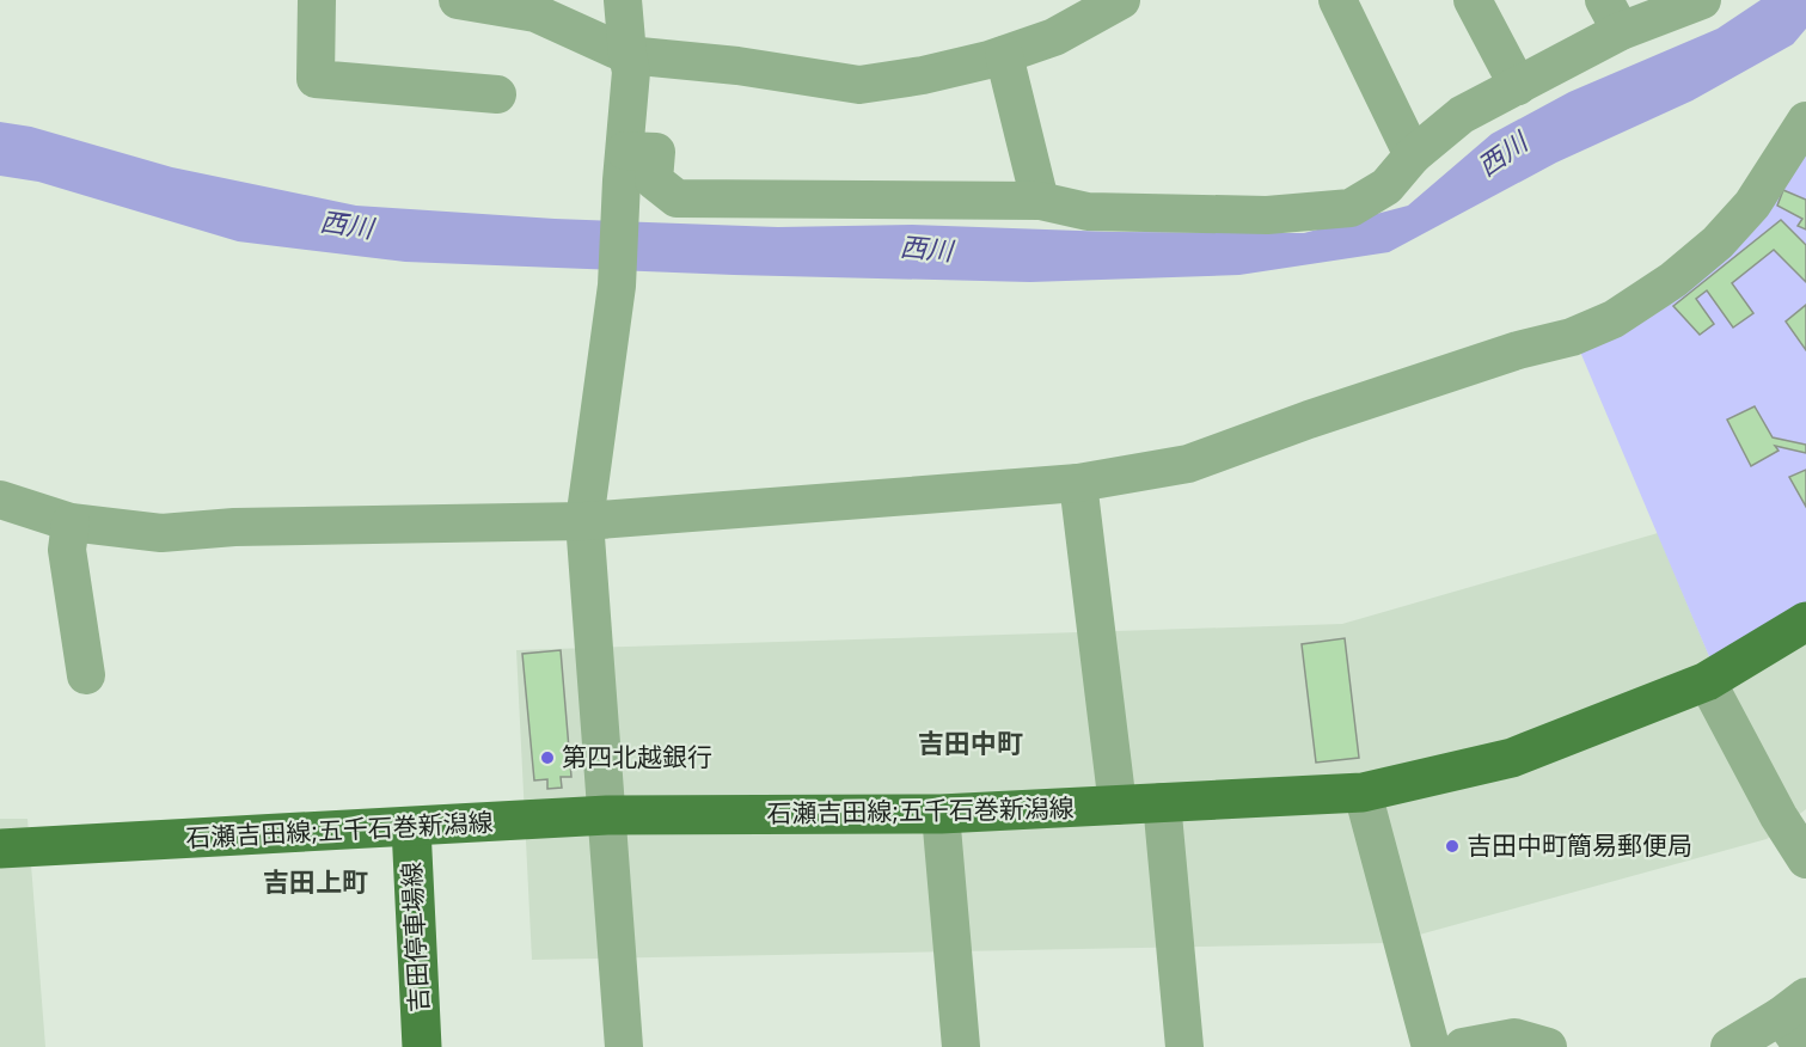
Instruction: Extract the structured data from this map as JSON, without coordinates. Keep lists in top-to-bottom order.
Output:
{
  "streets": {
    "main road": ["石瀬吉田線;五千石巻新潟線", "吉田停車場線"]
  },
  "crossings": [
    ["石瀬吉田線;五千石巻新潟線", "吉田停車場線"]
  ],
  "districts": ["吉田中町", "吉田上町"],
  "water": ["西川"],
  "places": ["第四北越銀行", "吉田中町簡易郵便局"]
}
